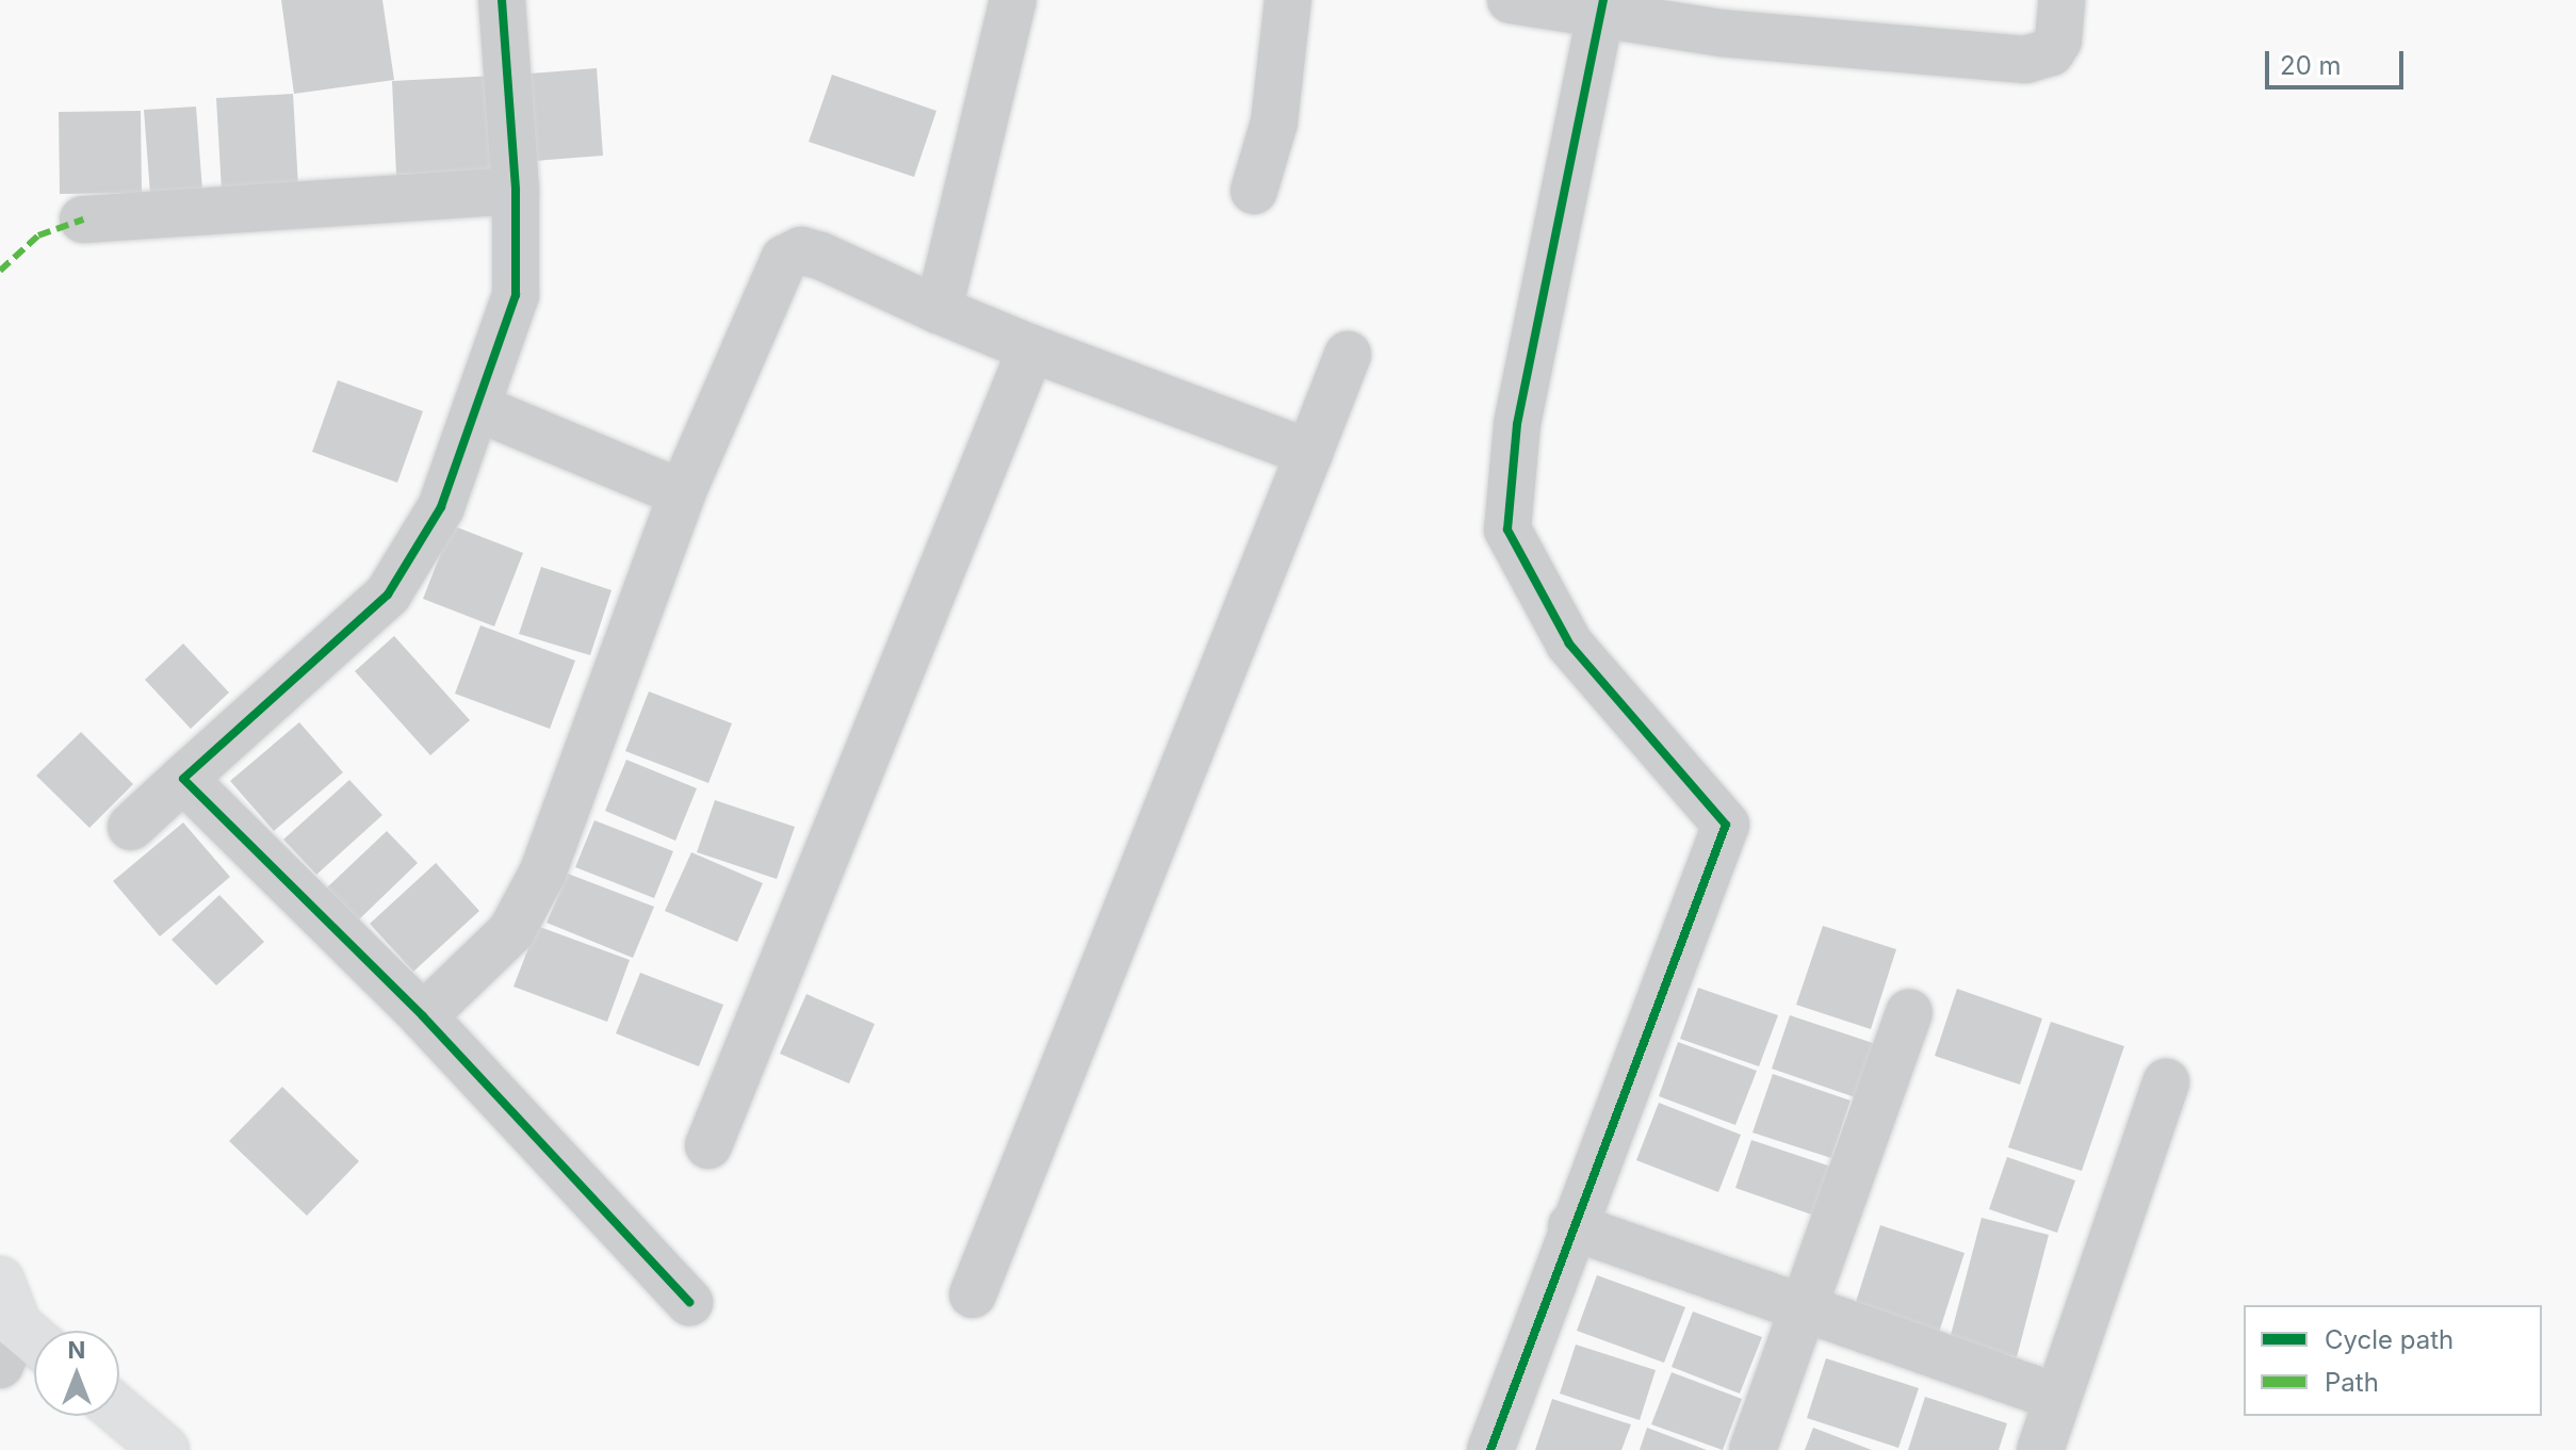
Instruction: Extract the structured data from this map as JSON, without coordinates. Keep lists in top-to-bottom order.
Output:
{
  "legend": ["Cycle path", "Path"],
  "scale_bar": "20 m",
  "north": "top"
}
